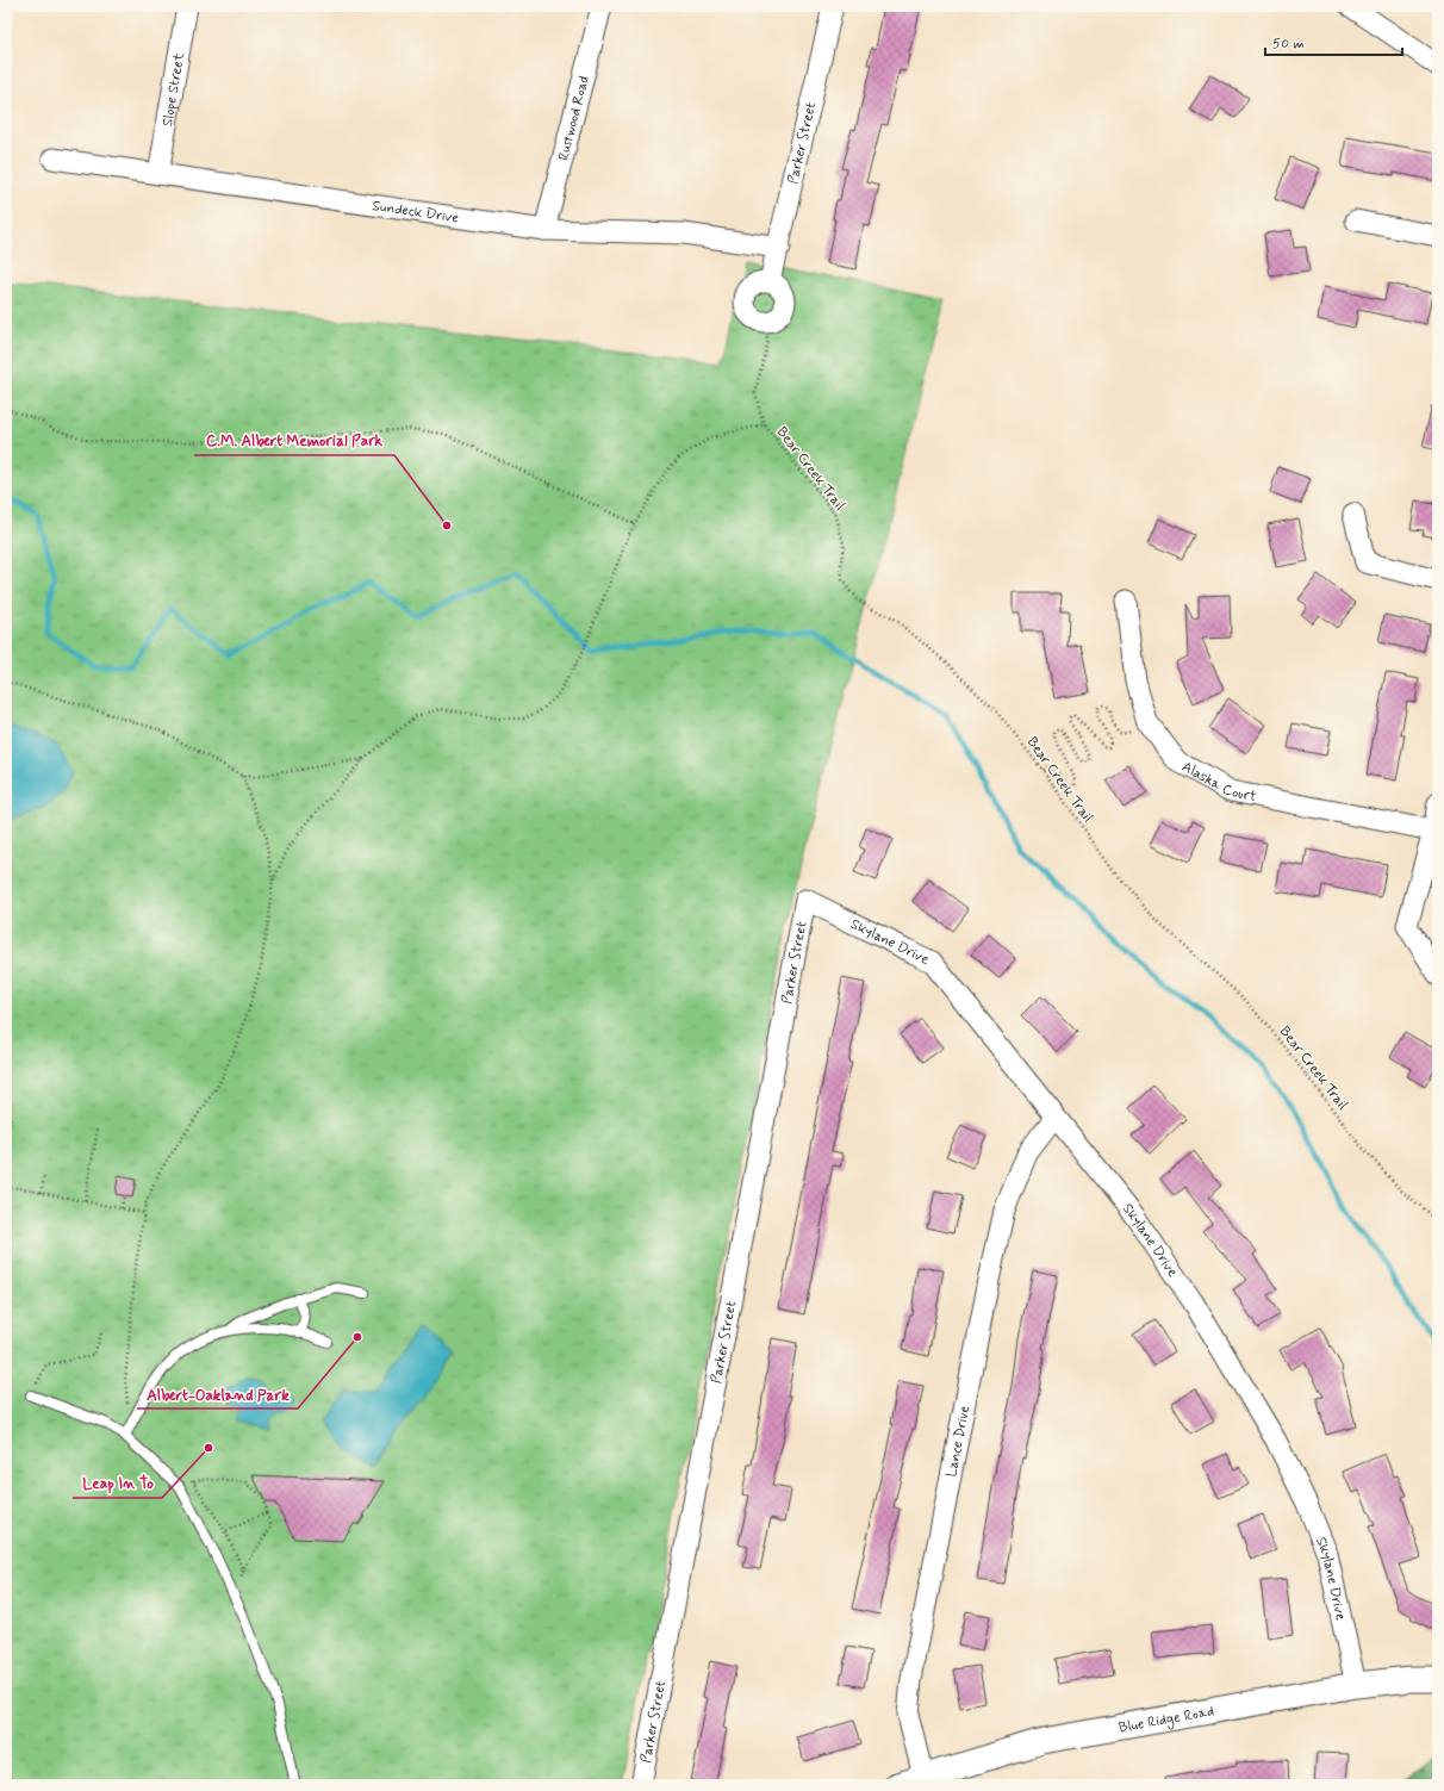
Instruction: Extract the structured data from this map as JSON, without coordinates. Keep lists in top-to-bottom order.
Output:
{
  "streets": {
    "street": [
      "Slope Street",
      "Rustwood Road",
      "Parker Street",
      "Sundeck Drive",
      "Alaska Court",
      "Skylane Drive",
      "Lance Drive",
      "Blue Ridge Road"
    ],
    "path": ["Bear Creek Trail"]
  },
  "crossings": [
    ["Slope Street", "Sundeck Drive"],
    ["Rustwood Road", "Sundeck Drive"],
    ["Parker Street", "Sundeck Drive"],
    ["Parker Street", "Bear Creek Trail"],
    ["Parker Street", "Skylane Drive"],
    ["Skylane Drive", "Lance Drive"],
    ["Skylane Drive", "Blue Ridge Road"],
    ["Lance Drive", "Blue Ridge Road"]
  ],
  "places": ["C.M. Albert Memorial Park", "Albert-Oakland Park", "Leap In To"],
  "scale_bar": "50 m"
}
